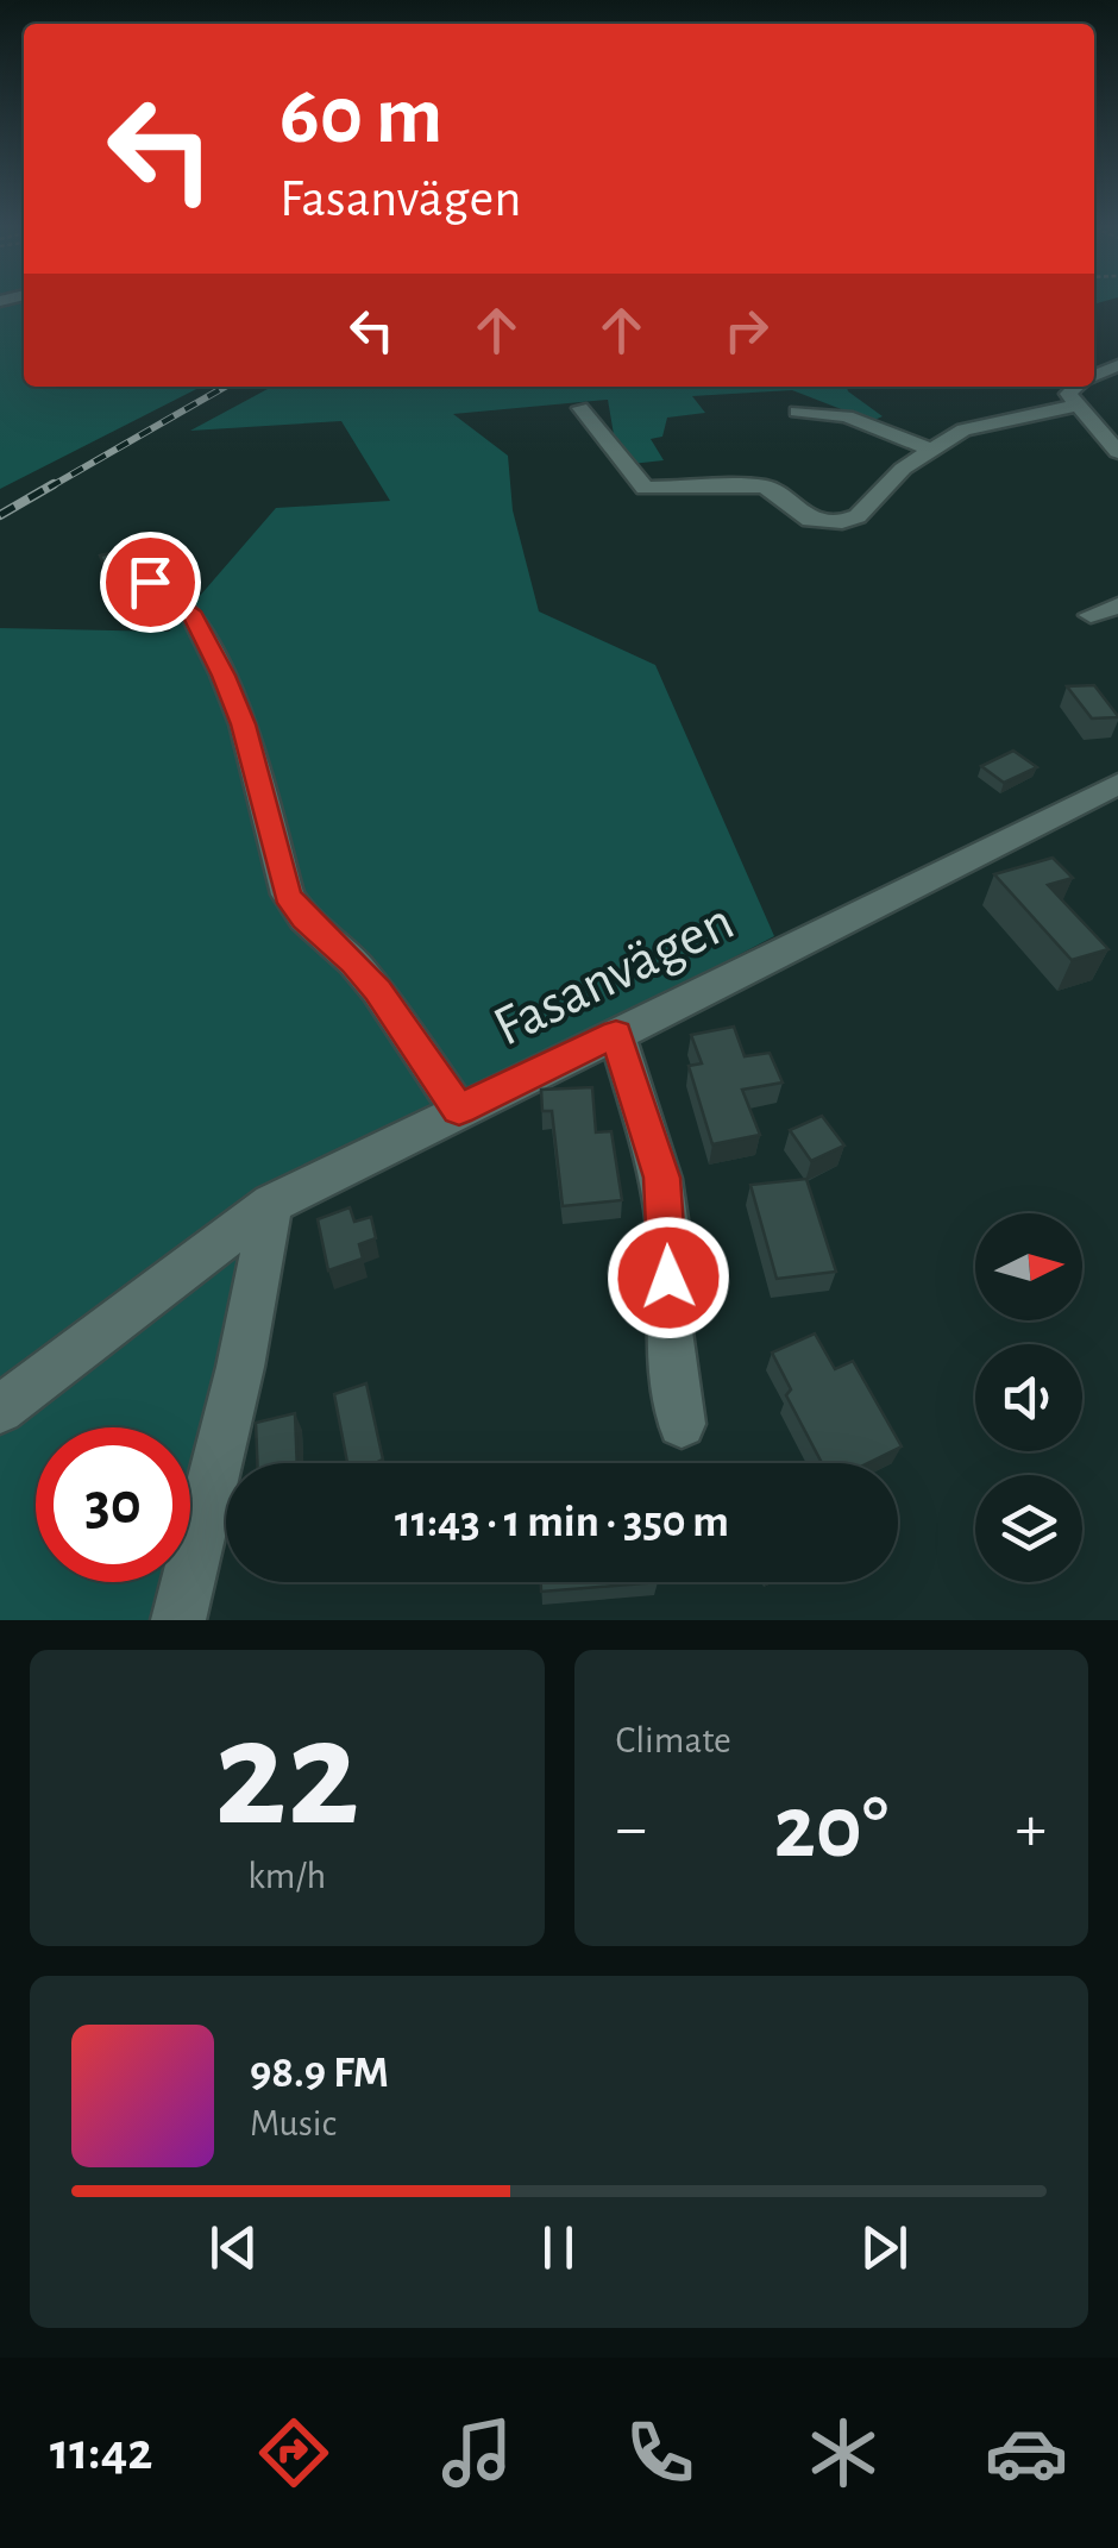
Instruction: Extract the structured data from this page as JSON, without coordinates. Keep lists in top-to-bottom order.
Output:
{
  "streets": {
    "street": ["Fasanvägen"]
  },
  "north": "right",
  "page": {
    "turn": ["60 m", "Fasanvägen"],
    "limit": "30",
    "trip": "11:43 · 1 min · 350 m",
    "tile": [
      ["22", "km/h"],
      "Climate"
    ],
    "heat": ["−", "20°", "+"],
    "song": ["98.9 FM", "Music"],
    "tabs": "11:42"
  }
}
